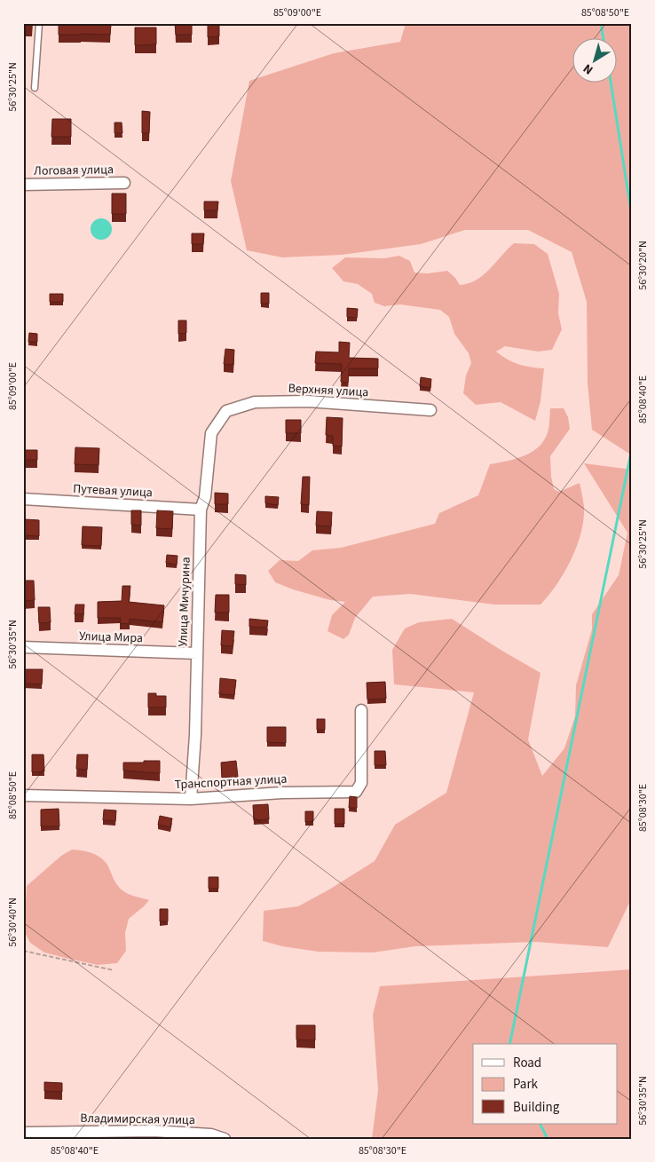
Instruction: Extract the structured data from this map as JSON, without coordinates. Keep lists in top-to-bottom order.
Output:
{
  "streets": {
    "street": [
      "Логовая улица",
      "Верхняя улица",
      "Путевая улица",
      "Улица Мичурина",
      "Улица Мира",
      "Транспортная улица",
      "Владимирская улица"
    ]
  },
  "crossings": [
    ["Верхняя улица", "Улица Мичурина"],
    ["Путевая улица", "Улица Мичурина"],
    ["Улица Мичурина", "Улица Мира"],
    ["Улица Мичурина", "Транспортная улица"]
  ],
  "legend": ["Road", "Park", "Building"],
  "north": "bottom left",
  "coordinates": [
    "85°09'00\"E",
    "85°08'50\"E",
    "56°30'25\"N",
    "56°30'20\"N",
    "85°08'40\"E",
    "56°30'35\"N",
    "85°08'30\"E",
    "56°30'40\"N"
  ]
}
